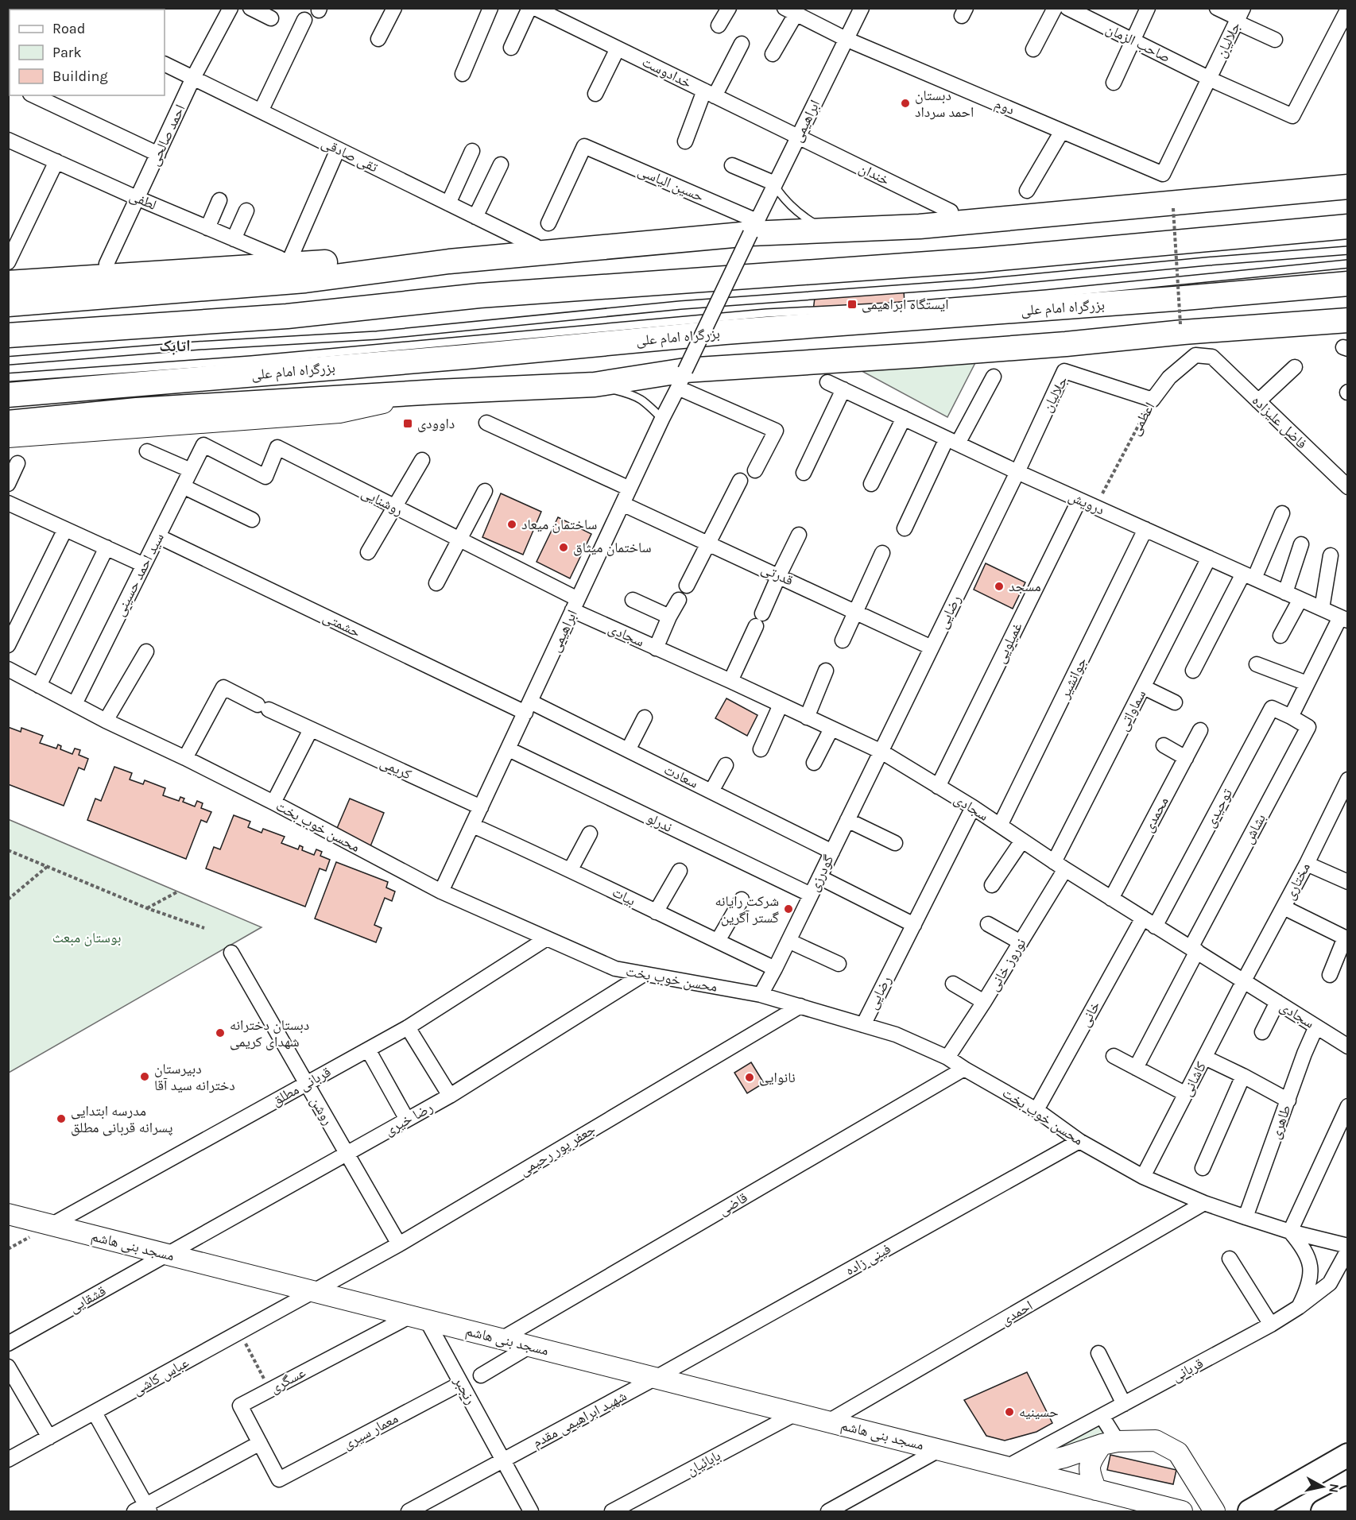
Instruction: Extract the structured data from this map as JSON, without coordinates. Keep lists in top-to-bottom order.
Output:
{
  "streets": {
    "highway": ["بزرگراه امام علی"],
    "main road": ["مسجد بنی هاشم"],
    "street": [
      "جلالیان",
      "صاحب الزمان",
      "خدادوست",
      "دوم",
      "ابراهیمی",
      "احمد صالحی",
      "تقی صادقی",
      "خندان",
      "حسین الیاسی",
      "لطفی",
      "اعظمی",
      "فاضل علیزاده",
      "روشنایی",
      "درویش",
      "سید احمد حسینی",
      "قدرتی",
      "رضایی",
      "حشمتی",
      "سجادی",
      "غمیلویی",
      "جوانشیر",
      "سماواتی",
      "کریمی",
      "سعادت",
      "توحیدی",
      "محمدی",
      "ندرلو",
      "محسن خوب بخت",
      "بشاش",
      "گودرزی",
      "مختاری",
      "بیات",
      "نوروز خانی",
      "خانی",
      "کاشانی",
      "قربانی مطلق",
      "روشن",
      "رضا خیری",
      "طاهری",
      "جعفر پور رحیمی",
      "قاضی",
      "فینی زاده",
      "قشقایی",
      "احمدی",
      "قربانی",
      "عباس کاشی",
      "عسگری",
      "رنجبر",
      "شهید ابراهیمی مقدم",
      "معمار سیری",
      "بابائیان"
    ]
  },
  "crossings": [
    ["جلالیان", "صاحب الزمان"],
    ["جلالیان", "دوم"],
    ["جلالیان", "اعظمی"],
    ["جلالیان", "درویش"],
    ["جلالیان", "رضایی"],
    ["خدادوست", "ابراهیمی"],
    ["خدادوست", "خندان"],
    ["دوم", "ابراهیمی"],
    ["ابراهیمی", "خندان"],
    ["ابراهیمی", "حسین الیاسی"],
    ["ابراهیمی", "روشنایی"],
    ["ابراهیمی", "قدرتی"],
    ["ابراهیمی", "حشمتی"],
    ["ابراهیمی", "سجادی"],
    ["ابراهیمی", "کریمی"],
    ["ابراهیمی", "سعادت"],
    ["ابراهیمی", "ندرلو"],
    ["ابراهیمی", "محسن خوب بخت"],
    ["ابراهیمی", "بیات"],
    ["احمد صالحی", "تقی صادقی"],
    ["احمد صالحی", "لطفی"],
    ["تقی صادقی", "لطفی"],
    ["اعظمی", "فاضل علیزاده"],
    ["اعظمی", "درویش"],
    ["روشنایی", "سید احمد حسینی"],
    ["روشنایی", "سجادی"],
    ["درویش", "رضایی"],
    ["درویش", "غمیلویی"],
    ["درویش", "جوانشیر"],
    ["درویش", "سماواتی"],
    ["سید احمد حسینی", "حشمتی"],
    ["سید احمد حسینی", "محسن خوب بخت"],
    ["قدرتی", "رضایی"],
    ["رضایی", "سجادی"],
    ["رضایی", "محسن خوب بخت"],
    ["رضایی", "گودرزی"],
    ["حشمتی", "سعادت"],
    ["سجادی", "غمیلویی"],
    ["سجادی", "جوانشیر"],
    ["سجادی", "سماواتی"],
    ["سجادی", "توحیدی"],
    ["سجادی", "محمدی"],
    ["سجادی", "بشاش"],
    ["سجادی", "گودرزی"],
    ["سجادی", "مختاری"],
    ["سجادی", "نوروز خانی"],
    ["سجادی", "خانی"],
    ["سجادی", "کاشانی"],
    ["سجادی", "طاهری"],
    ["سماواتی", "نوروز خانی"],
    ["کریمی", "محسن خوب بخت"],
    ["سعادت", "گودرزی"],
    ["توحیدی", "بشاش"],
    ["توحیدی", "خانی"],
    ["ندرلو", "گودرزی"],
    ["محسن خوب بخت", "گودرزی"],
    ["محسن خوب بخت", "نوروز خانی"],
    ["محسن خوب بخت", "خانی"],
    ["محسن خوب بخت", "کاشانی"],
    ["محسن خوب بخت", "قربانی مطلق"],
    ["محسن خوب بخت", "رضا خیری"],
    ["محسن خوب بخت", "طاهری"],
    ["محسن خوب بخت", "جعفر پور رحیمی"],
    ["محسن خوب بخت", "قاضی"],
    ["محسن خوب بخت", "فینی زاده"],
    ["محسن خوب بخت", "احمدی"],
    ["گودرزی", "بیات"],
    ["مختاری", "کاشانی"],
    ["قربانی مطلق", "روشن"],
    ["قربانی مطلق", "مسجد بنی هاشم"],
    ["روشن", "رضا خیری"],
    ["روشن", "جعفر پور رحیمی"],
    ["رضا خیری", "مسجد بنی هاشم"],
    ["رضا خیری", "قشقایی"],
    ["جعفر پور رحیمی", "مسجد بنی هاشم"],
    ["جعفر پور رحیمی", "عباس کاشی"],
    ["قاضی", "مسجد بنی هاشم"],
    ["مسجد بنی هاشم", "فینی زاده"],
    ["مسجد بنی هاشم", "قشقایی"],
    ["مسجد بنی هاشم", "احمدی"],
    ["مسجد بنی هاشم", "قربانی"],
    ["مسجد بنی هاشم", "عباس کاشی"],
    ["مسجد بنی هاشم", "عسگری"],
    ["مسجد بنی هاشم", "رنجبر"],
    ["مسجد بنی هاشم", "شهید ابراهیمی مقدم"],
    ["مسجد بنی هاشم", "بابائیان"],
    ["فینی زاده", "شهید ابراهیمی مقدم"],
    ["عسگری", "رنجبر"],
    ["عسگری", "معمار سیری"],
    ["رنجبر", "شهید ابراهیمی مقدم"],
    ["رنجبر", "معمار سیری"]
  ],
  "districts": ["اتابک"],
  "parks": ["بوستان مبعث"],
  "places": {
    "other": [
      "دبستان احمد سرداد",
      "ساختمان میعاد",
      "ساختمان میثاق",
      "مسجد",
      "شرکت رایانه گستر آگرین",
      "دبستان دخترانه شهدای کریمی",
      "دبیرستان دخترانه سید آقا",
      "نانوایی",
      "مدرسه ابتدایی پسرانه قربانی مطلق",
      "حسینیه"
    ],
    "transit": ["ایستگاه ابراهیمی", "داوودی"]
  },
  "legend": ["Road", "Park", "Building"],
  "north": "right"
}
